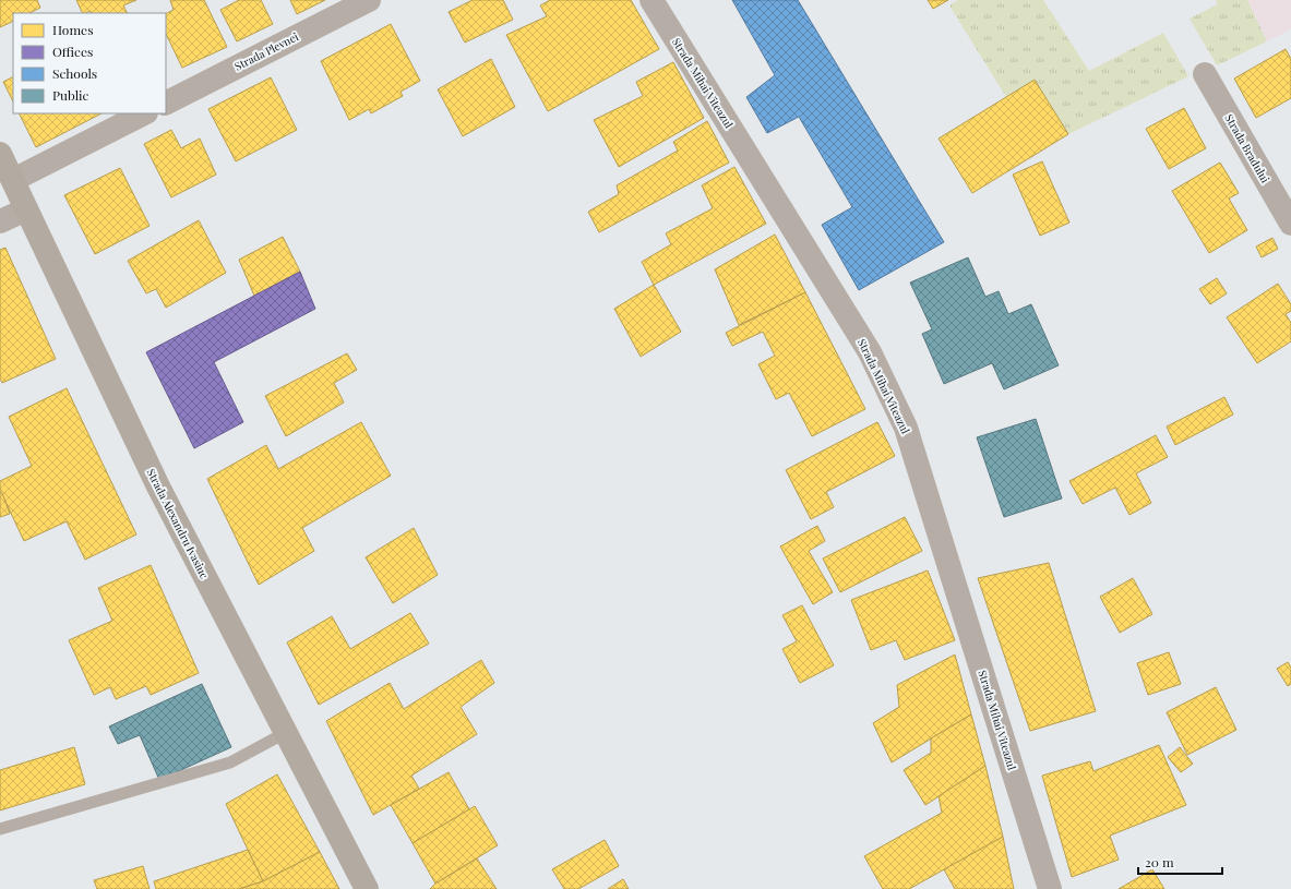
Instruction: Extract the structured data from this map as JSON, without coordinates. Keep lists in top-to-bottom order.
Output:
{
  "streets": {
    "main road": ["Strada Alexandru Ivasiuc"],
    "street": ["Strada Plevnei", "Strada Mihai Viteazul", "Strada Bradului"]
  },
  "legend": [
    "Homes",
    "Offices",
    "Schools",
    "Public"
  ],
  "scale_bar": "20 m"
}
